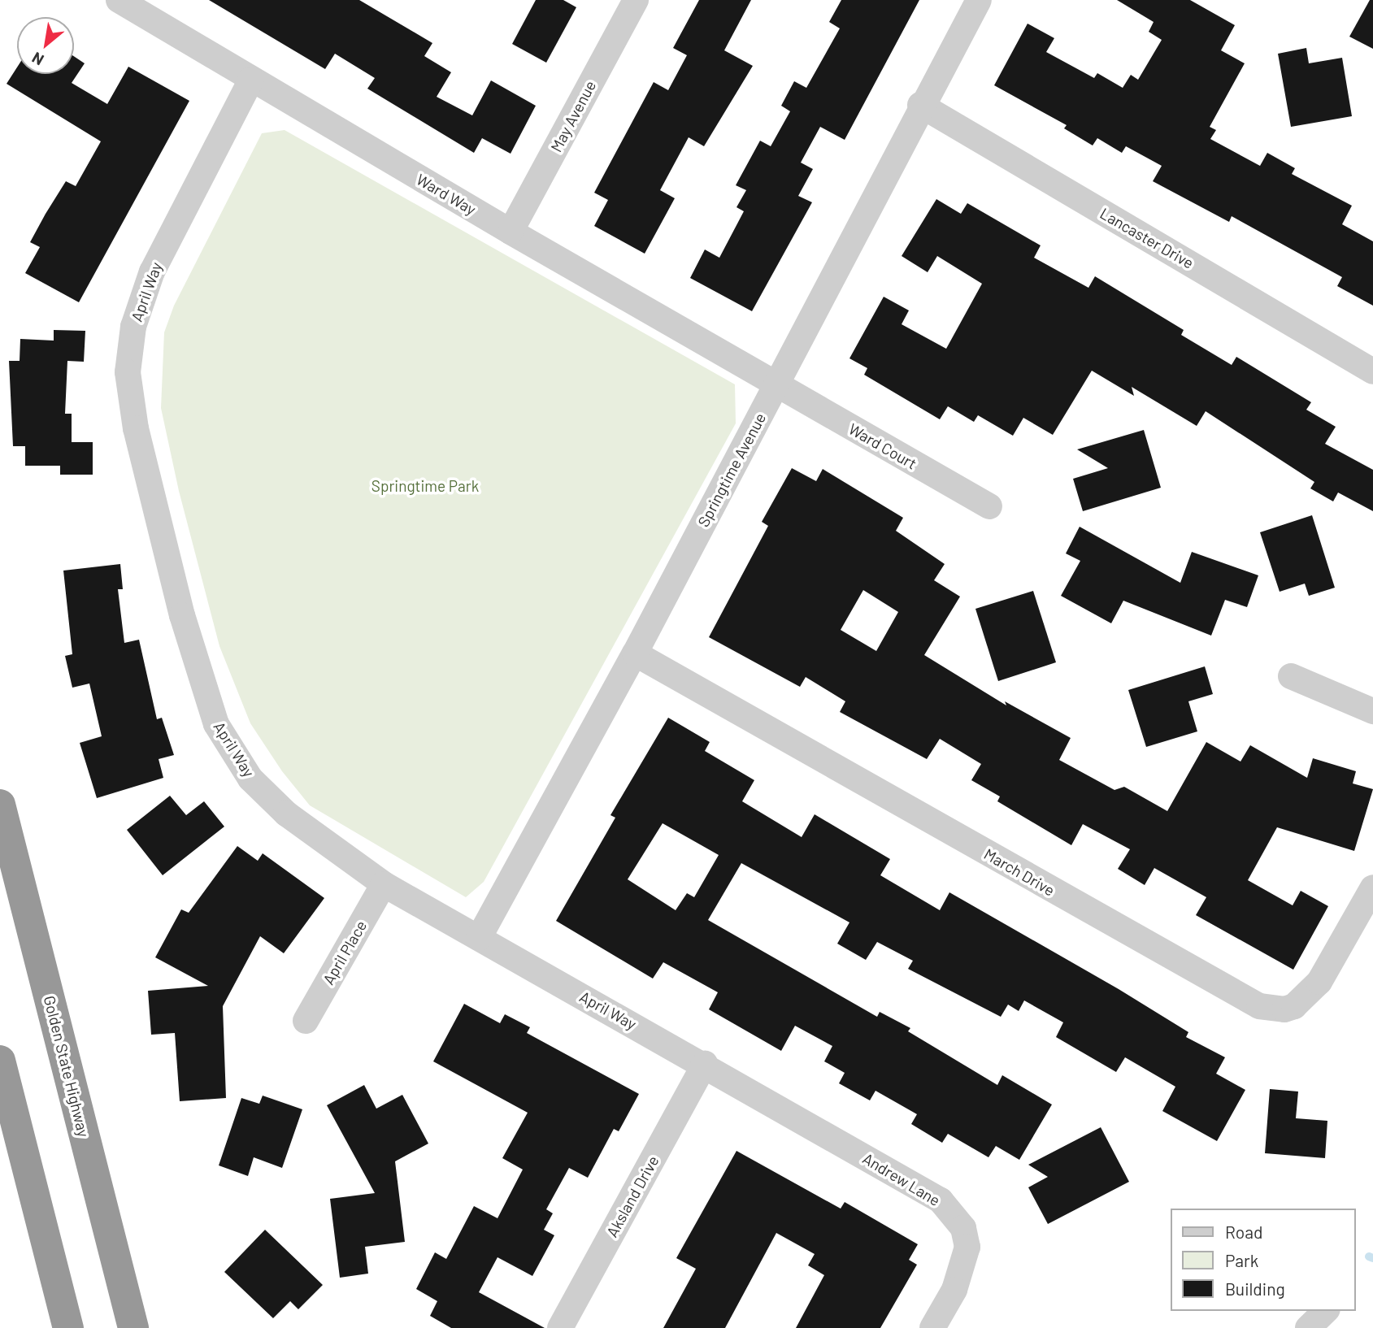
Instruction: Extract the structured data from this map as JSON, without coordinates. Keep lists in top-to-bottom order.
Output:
{
  "streets": {
    "highway": ["Golden State Highway"],
    "street": [
      "May Avenue",
      "Ward Way",
      "Lancaster Drive",
      "April Way",
      "Ward Court",
      "Springtime Avenue",
      "March Drive",
      "April Place",
      "Andrew Lane",
      "Aksland Drive"
    ]
  },
  "crossings": [
    ["May Avenue", "Ward Way"],
    ["Ward Way", "April Way"],
    ["Ward Way", "Ward Court"],
    ["Ward Way", "Springtime Avenue"],
    ["Lancaster Drive", "Springtime Avenue"],
    ["April Way", "Springtime Avenue"],
    ["April Way", "April Place"],
    ["April Way", "Andrew Lane"],
    ["April Way", "Aksland Drive"],
    ["Ward Court", "Springtime Avenue"],
    ["Springtime Avenue", "March Drive"]
  ],
  "parks": ["Springtime Park"],
  "legend": ["Road", "Park", "Building"],
  "north": "bottom left"
}
